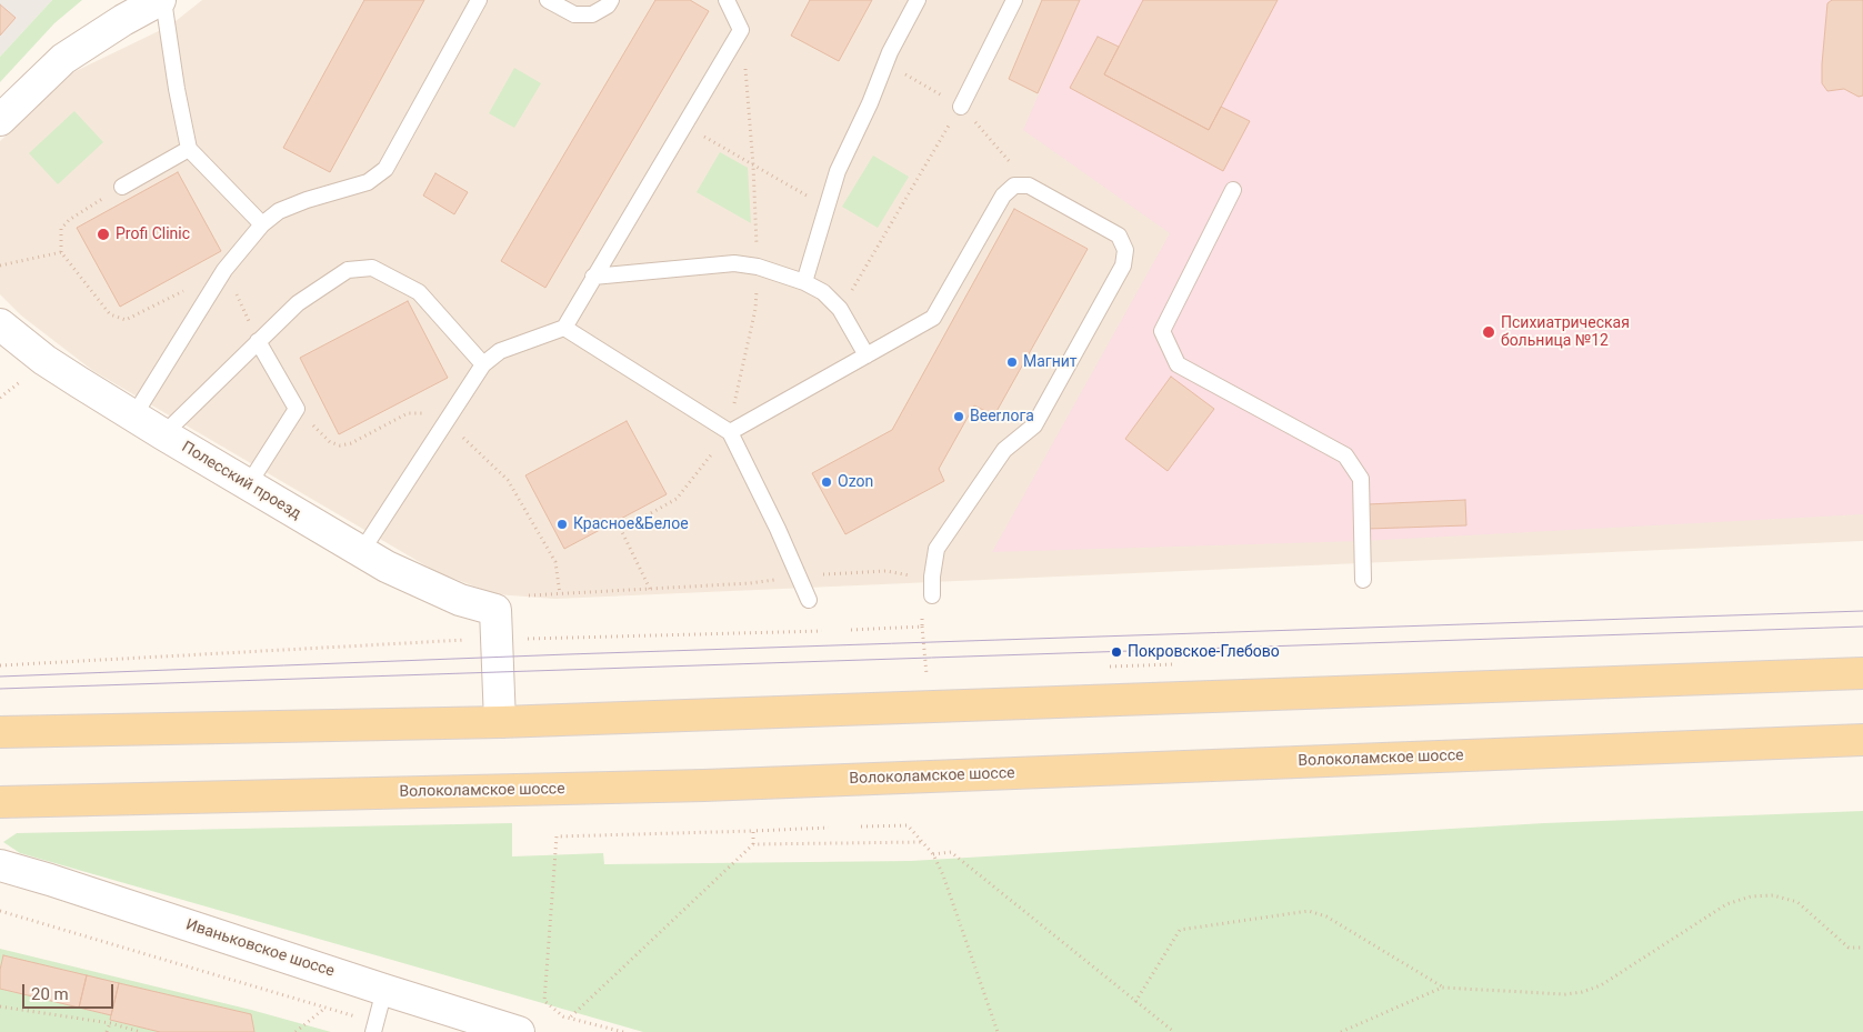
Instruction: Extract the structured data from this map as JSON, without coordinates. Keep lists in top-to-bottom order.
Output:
{
  "streets": {
    "main road": ["Волоколамское шоссе"],
    "street": ["Полесский проезд", "Иваньковское шоссе"]
  },
  "places": [
    "Profi Clinic",
    "Психиатрическая больница №12",
    "Магнит",
    "Beerлога",
    "Ozon",
    "Красное&Белое",
    "Покровское-Глебово"
  ],
  "scale_bar": "20 m"
}
